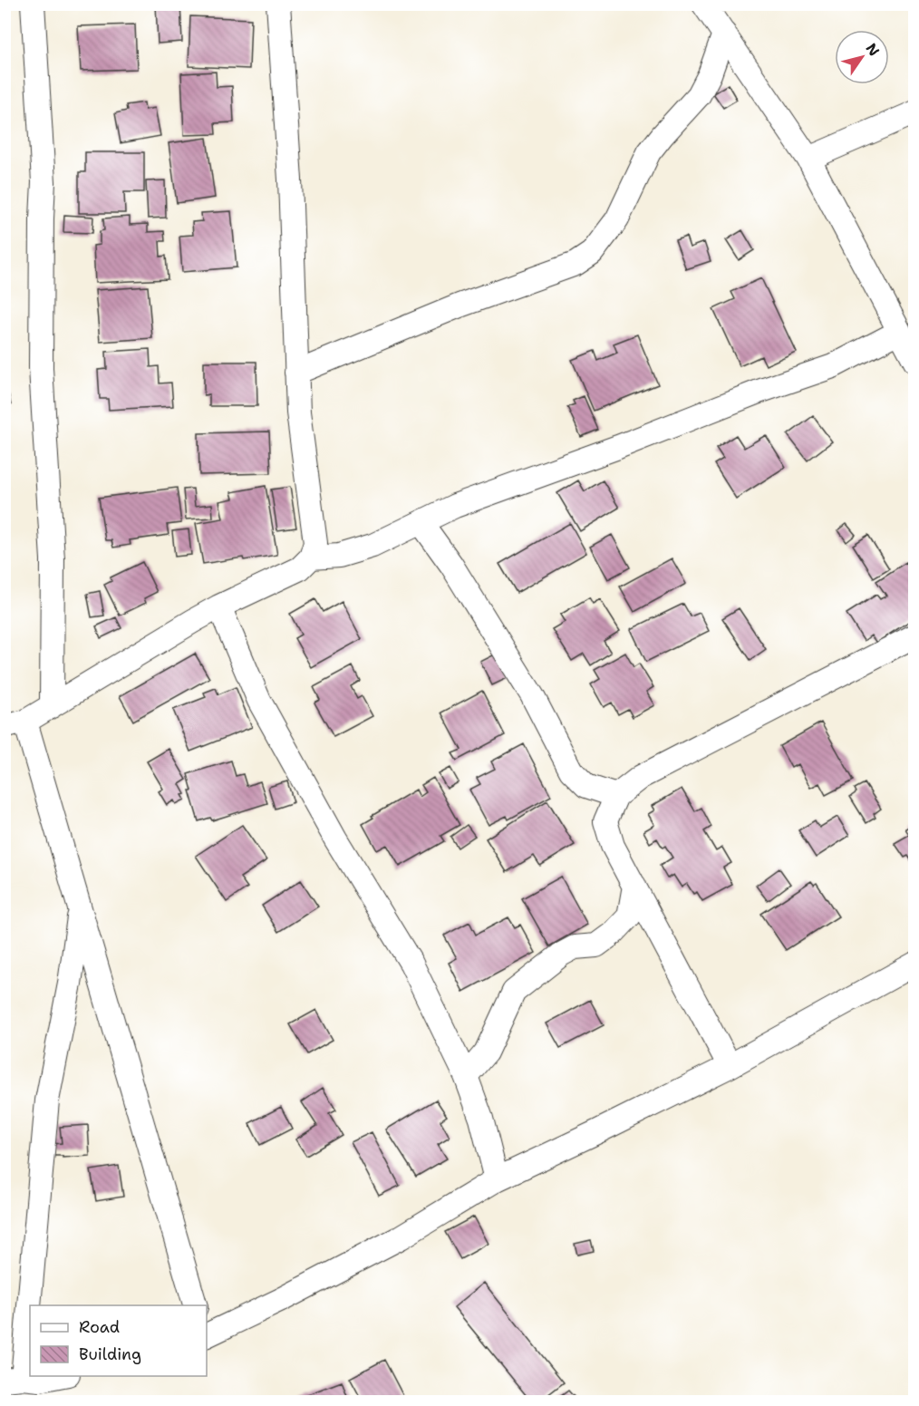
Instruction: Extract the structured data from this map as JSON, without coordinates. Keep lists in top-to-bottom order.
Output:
{
  "legend": ["Road", "Building"],
  "north": "top right"
}
